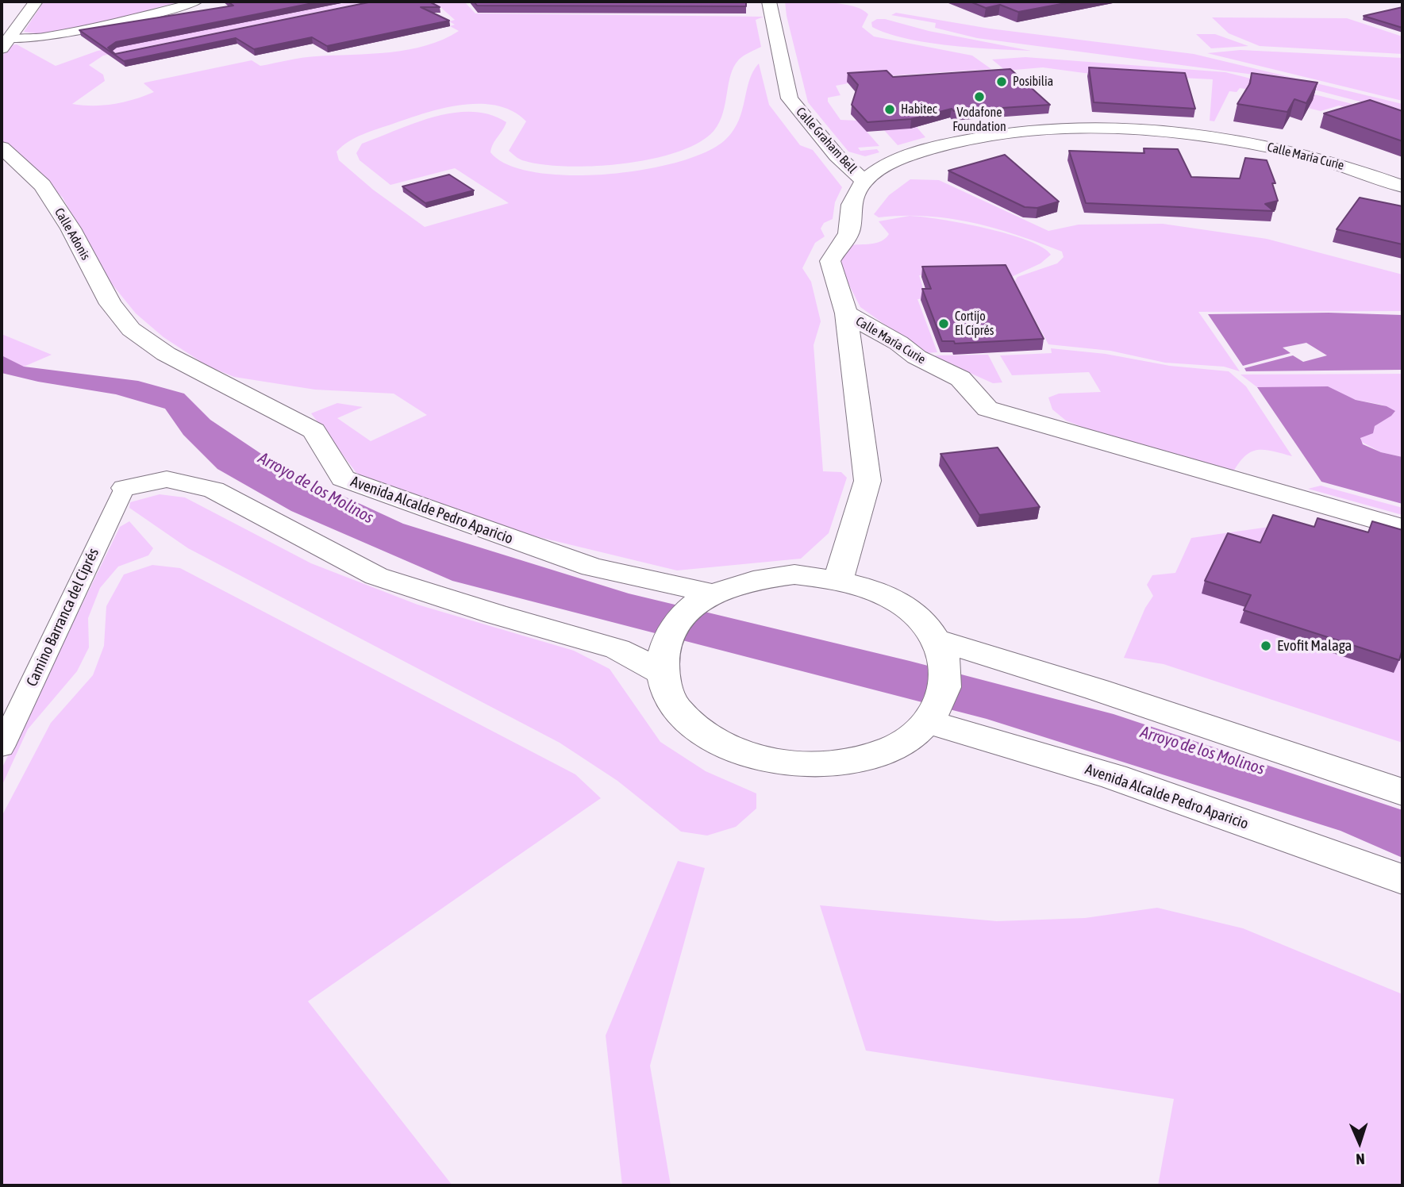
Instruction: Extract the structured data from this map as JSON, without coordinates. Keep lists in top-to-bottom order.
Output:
{
  "streets": {
    "street": [
      "Calle Graham Bell",
      "Calle María Curie",
      "Calle Adonis",
      "Avenida Alcalde Pedro Aparicio",
      "Camino Barranca del Ciprés"
    ]
  },
  "crossings": [
    ["Calle Graham Bell", "Calle María Curie"],
    ["Calle Adonis", "Avenida Alcalde Pedro Aparicio"]
  ],
  "water": ["Arroyo de los Molinos"],
  "places": [
    "Posibilia",
    "Vodafone Foundation",
    "Habitec",
    "Cortijo El Ciprés",
    "Evofit Malaga"
  ],
  "north": "bottom"
}
